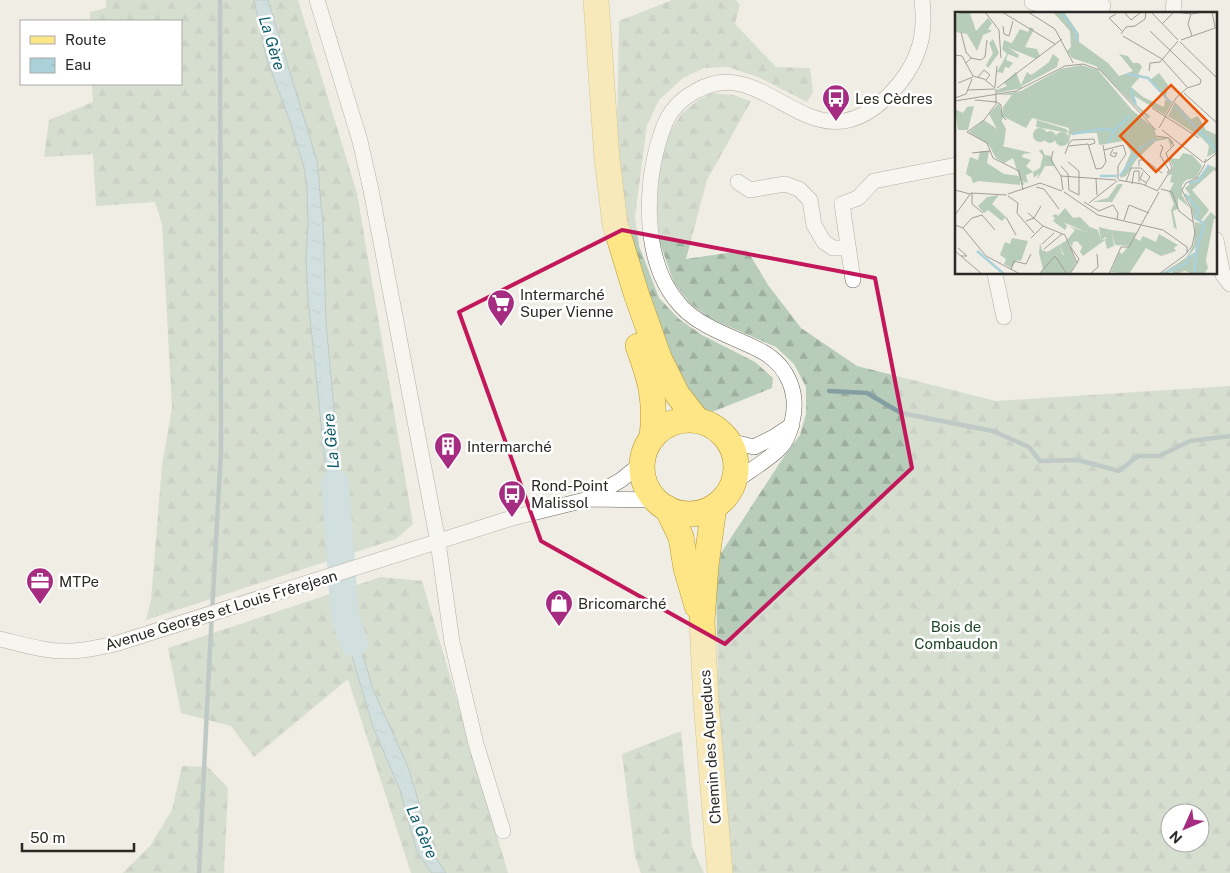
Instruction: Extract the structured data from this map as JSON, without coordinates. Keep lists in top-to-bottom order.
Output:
{
  "streets": {
    "main road": ["Chemin des Aqueducs"],
    "street": ["Avenue Georges et Louis Frêrejean"]
  },
  "water": ["La Gère"],
  "parks": ["Bois de Combaudon"],
  "places": {
    "bus stop": ["Les Cèdres", "Rond-Point Malissol"],
    "supermarket": ["Intermarché Super Vienne"],
    "building": ["Intermarché"],
    "office": ["MTPe"],
    "shop": ["Bricomarché"]
  },
  "legend": ["Route", "Eau"],
  "scale_bar": "50 m",
  "north": "bottom left"
}
